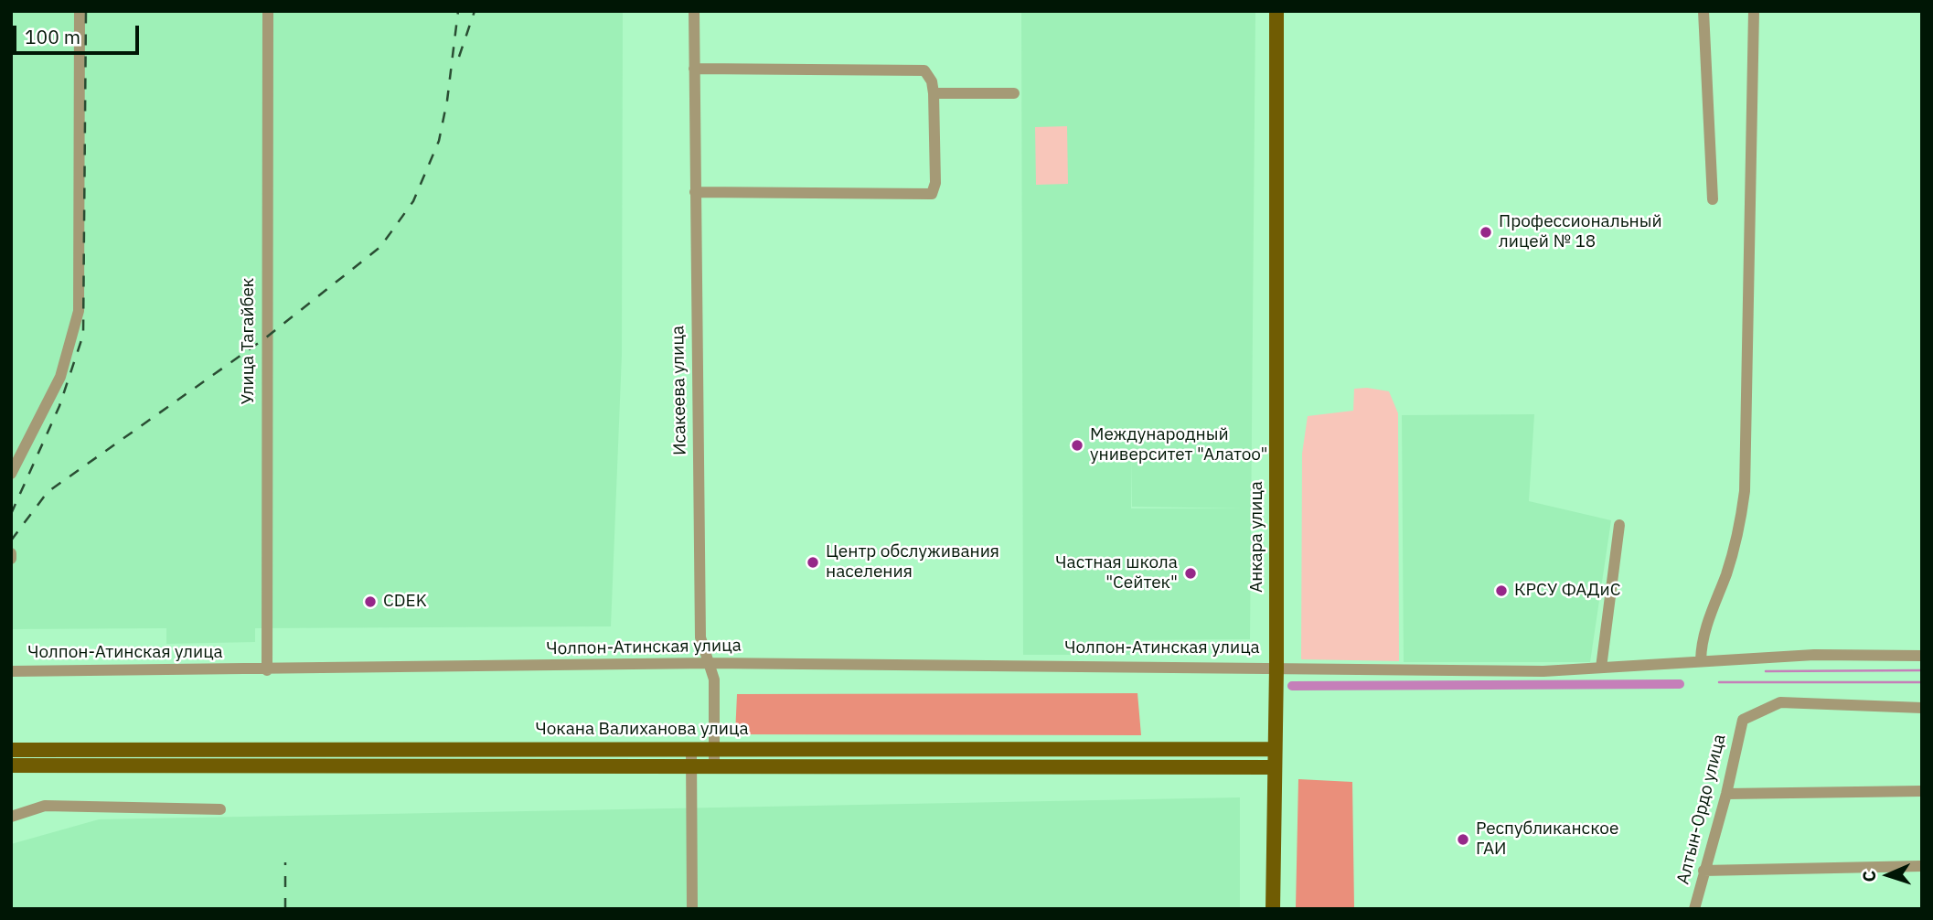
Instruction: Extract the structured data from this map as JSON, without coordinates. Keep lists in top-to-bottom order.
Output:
{
  "streets": {
    "main road": ["Анкара улица", "Чокана Валиханова улица"],
    "street": [
      "Улица Тагайбек",
      "Исакеева улица",
      "Чолпон-Атинская улица",
      "Алтын-Ордо улица"
    ]
  },
  "crossings": [
    ["Улица Тагайбек", "Чолпон-Атинская улица"],
    ["Исакеева улица", "Чолпон-Атинская улица"],
    ["Исакеева улица", "Чокана Валиханова улица"],
    ["Анкара улица", "Чолпон-Атинская улица"],
    ["Анкара улица", "Чокана Валиханова улица"]
  ],
  "places": [
    "Профессиональный лицей № 18",
    "Международный университет \"Алатоо\"",
    "Центр обслуживания населения",
    "Частная школа \"Сейтек\"",
    "КРСУ ФАДиС",
    "CDEK",
    "Республиканское ГАИ"
  ],
  "scale_bar": "100 m",
  "north": "left"
}
